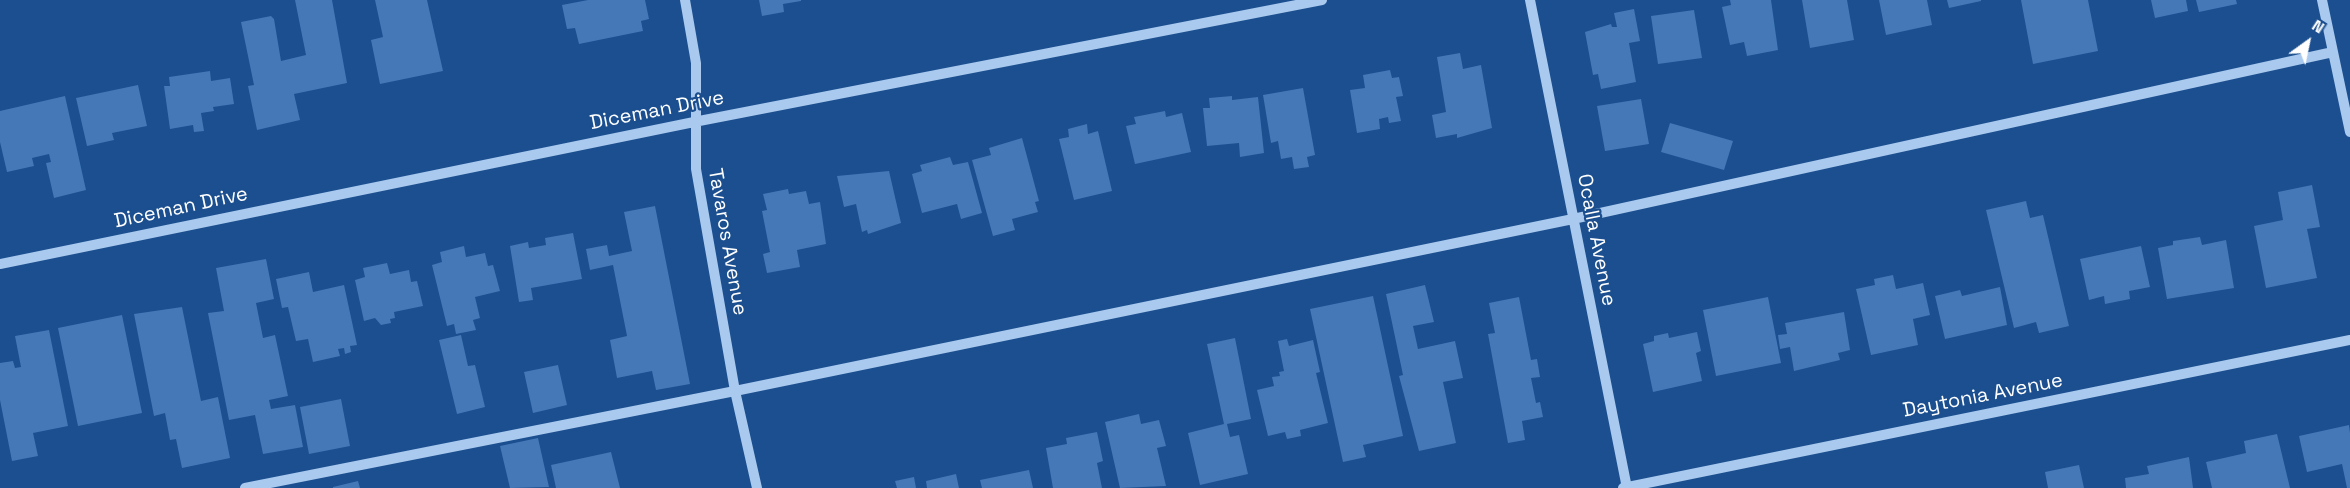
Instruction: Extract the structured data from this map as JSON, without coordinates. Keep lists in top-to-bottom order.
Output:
{
  "streets": {
    "street": [
      "Diceman Drive",
      "Ocalla Avenue",
      "Tavaros Avenue",
      "Daytonia Avenue"
    ]
  },
  "crossings": [
    ["Diceman Drive", "Tavaros Avenue"],
    ["Ocalla Avenue", "Daytonia Avenue"]
  ],
  "north": "top right"
}
